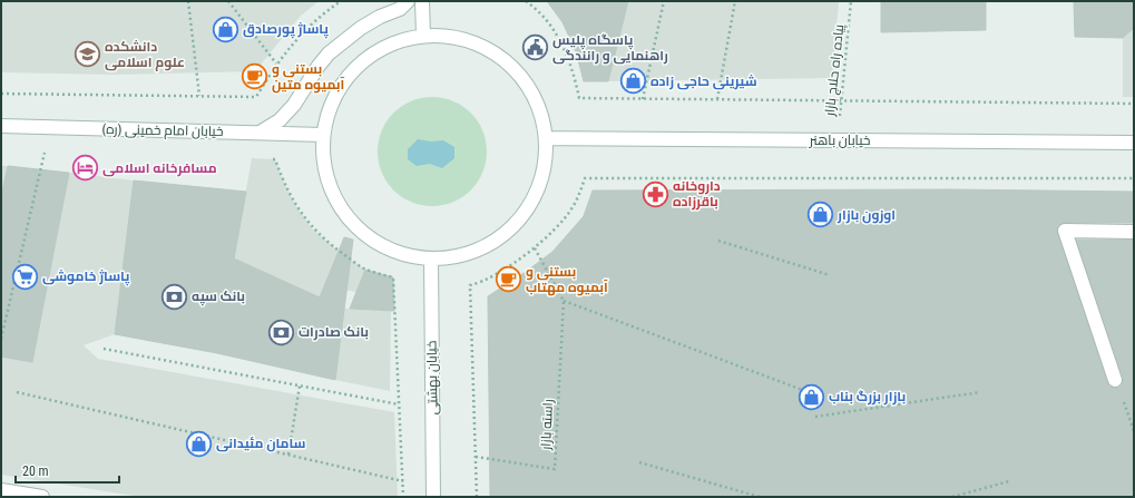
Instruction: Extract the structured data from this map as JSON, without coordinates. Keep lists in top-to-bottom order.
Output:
{
  "streets": {
    "main road": ["خیابان امام خمینی (ره)", "خیابان باهنر", "خیابان بهشتی"],
    "path": ["پیاده راه حلاج بازار", "راسته بازار"]
  },
  "crossings": [
    ["پیاده راه حلاج بازار", "خیابان باهنر"]
  ],
  "places": {
    "shop": [
      "پاساژ پورصادق",
      "شیرینی حاجی زاده",
      "اوزون بازار",
      "بازار بزرگ بناب",
      "سامان مئیدانی"
    ],
    "public building": ["پاسگاه پلیس راهنمایی و رانندگی"],
    "school or university": ["دانشکده علوم اسلامی"],
    "cafe": ["بستنی و آبمیوه متین", "بستنی و آبمیوه مهتاب"],
    "hotel": ["مسافرخانه اسلامی"],
    "pharmacy": ["داروخانه باقرزاده"],
    "supermarket": ["پاساژ خاموشی"],
    "bank": ["بانک سپه", "بانک صادرات"]
  },
  "scale_bar": "20 m"
}
